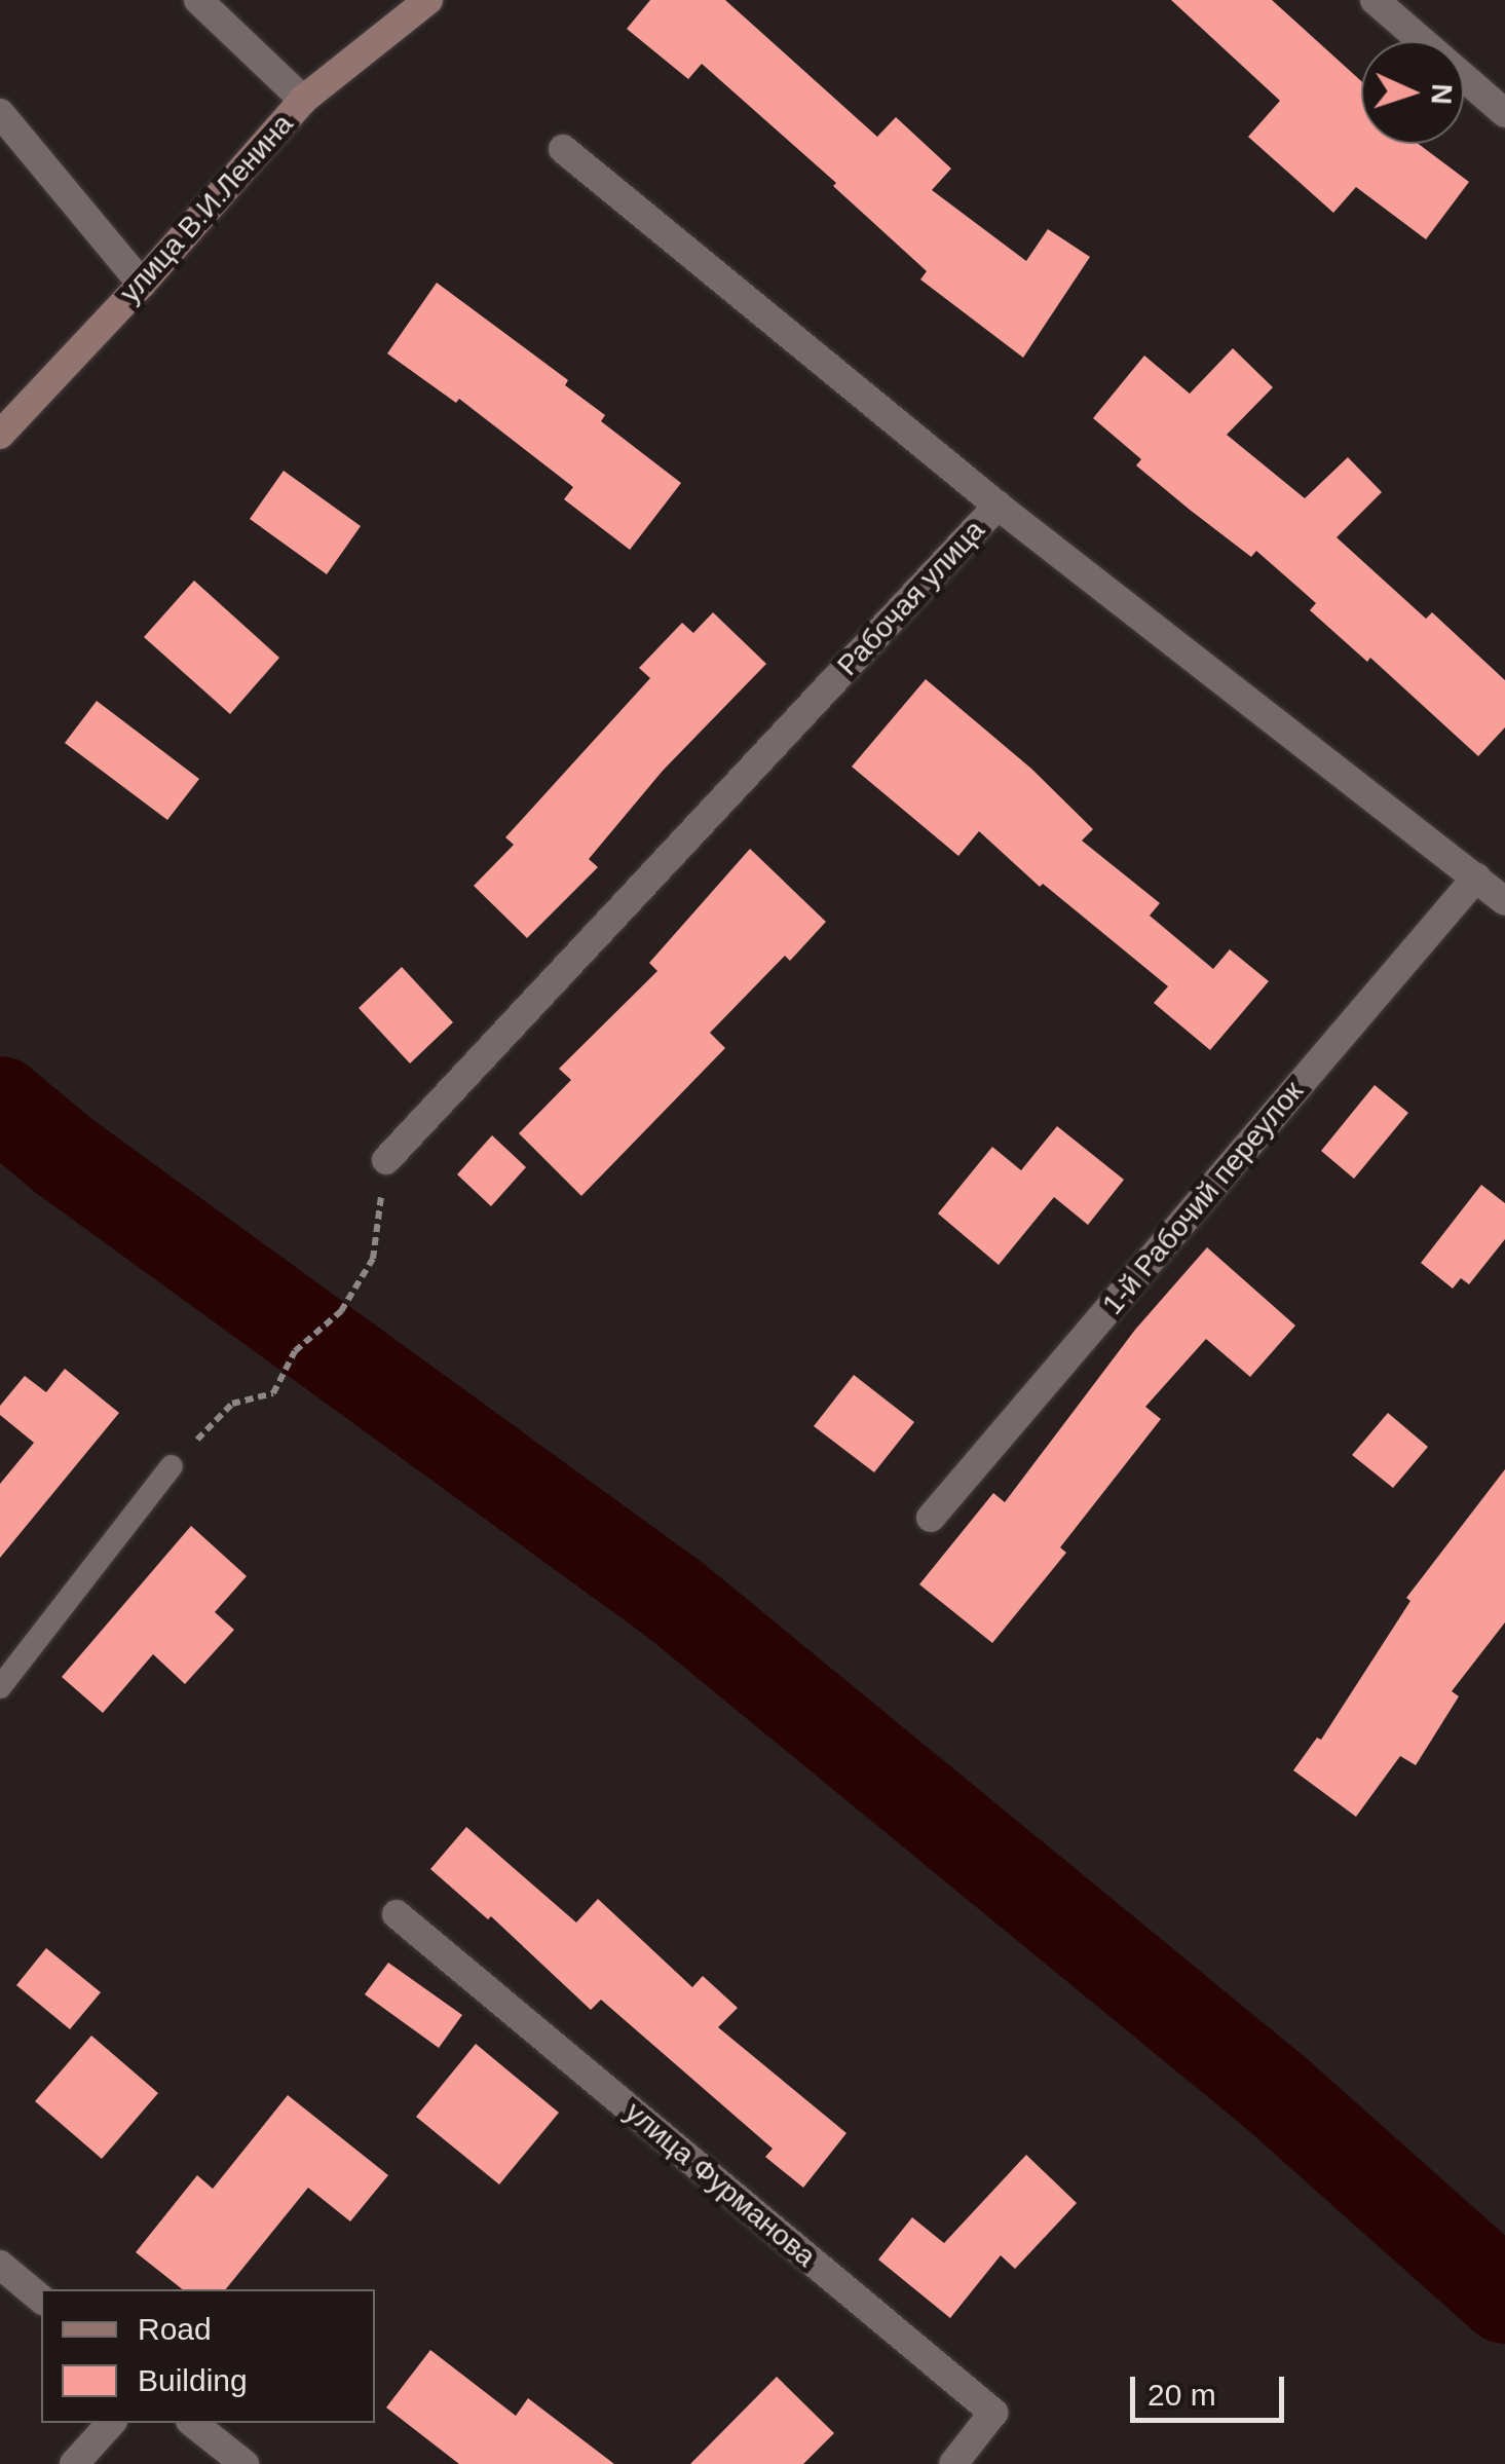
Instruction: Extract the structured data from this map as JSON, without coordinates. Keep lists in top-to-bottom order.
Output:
{
  "streets": {
    "main road": ["улица В.И.Ленина"],
    "street": ["Рабочая улица", "1-й Рабочий переулок", "улица Фурманова"]
  },
  "crossings": [
    ["Рабочая улица", "1-й Рабочий переулок"]
  ],
  "legend": ["Road", "Building"],
  "scale_bar": "20 m",
  "north": "right"
}
